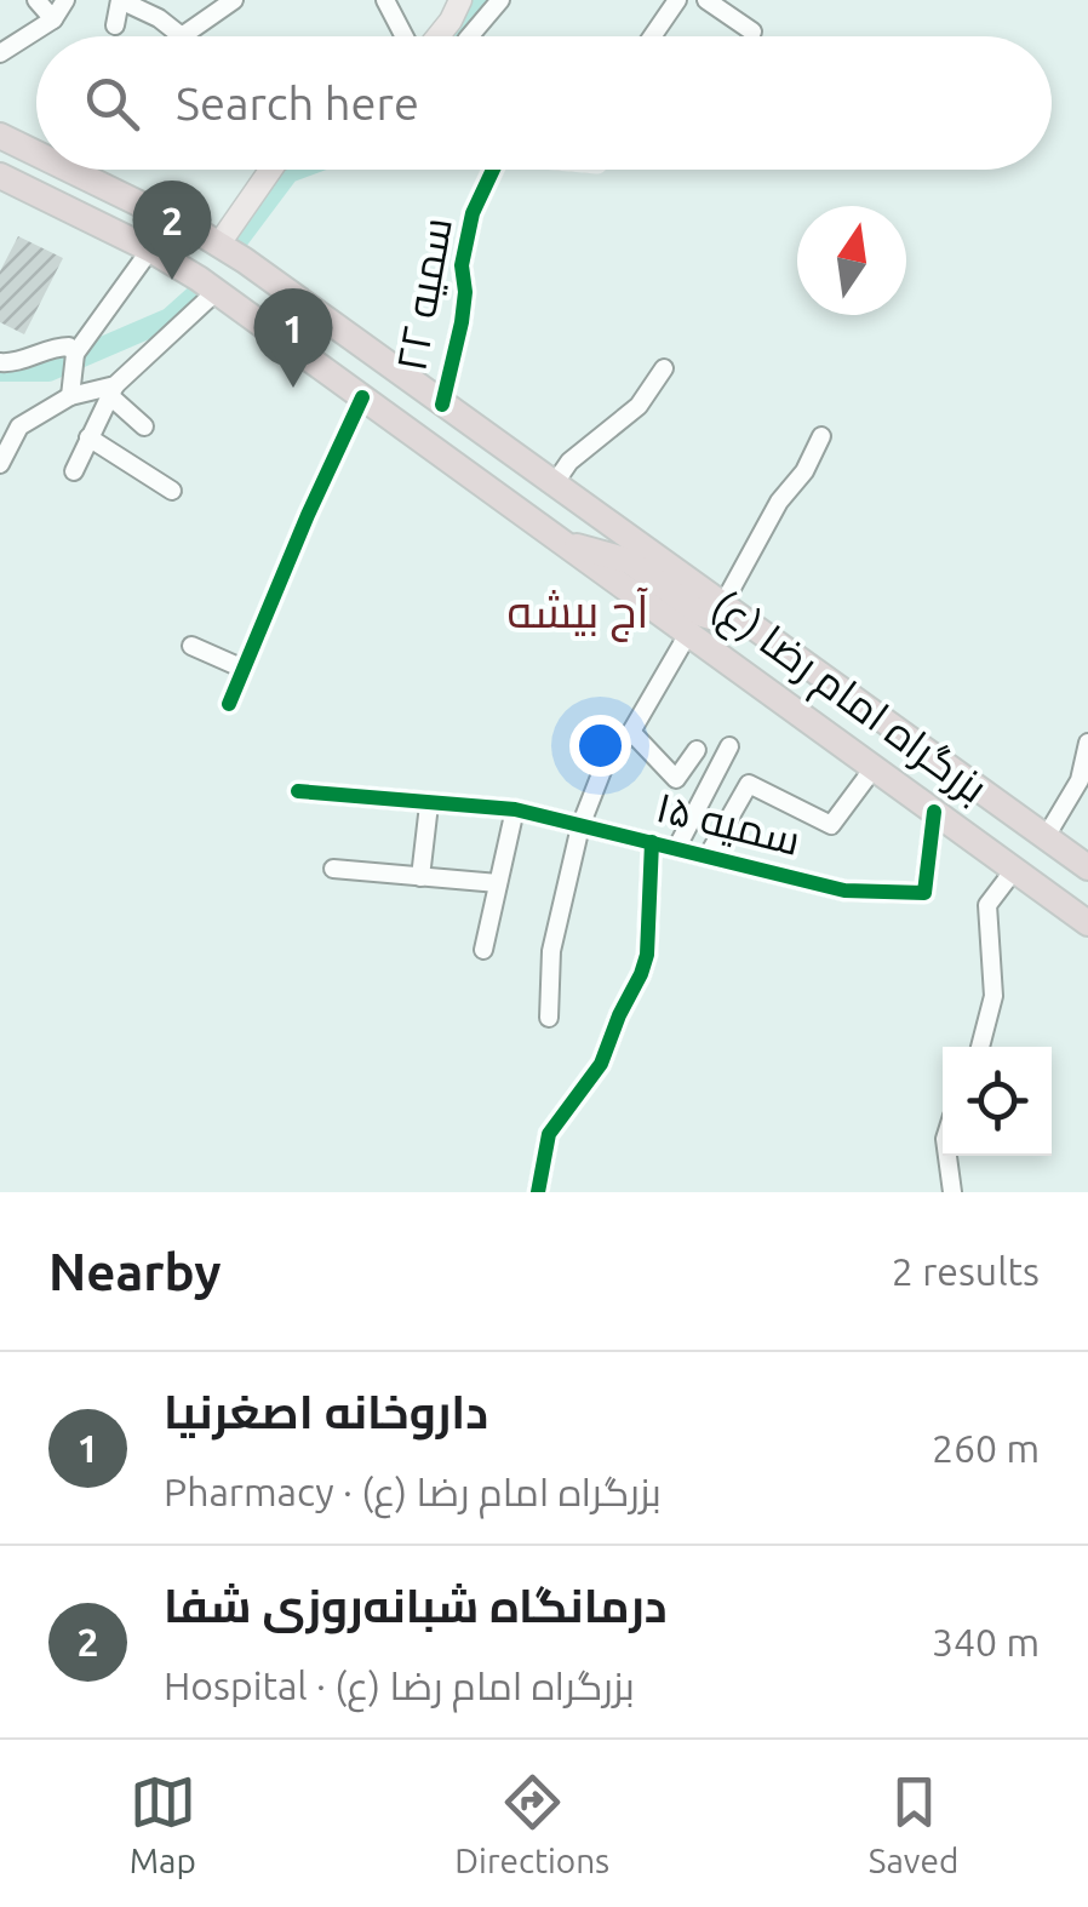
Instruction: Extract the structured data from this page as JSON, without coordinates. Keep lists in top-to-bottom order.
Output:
{
  "streets": {
    "highway": ["بزرگراه امام رضا (ع)"],
    "street": ["سمیه ۲۲", "سمیه ۱۵"]
  },
  "crossings": [
    ["سمیه ۲۲", "بزرگراه امام رضا (ع)"],
    ["بزرگراه امام رضا (ع)", "سمیه ۱۵"]
  ],
  "districts": ["آج بیشه"],
  "north": "top",
  "page": {
    "search": "Search here",
    "pins": ["2", "1"],
    "heading": ["Nearby", "2 results"],
    "list": [
      {
        "mark": "1",
        "name": "داروخانه اصغرنیا",
        "note": "Pharmacy · بزرگراه امام رضا (ع)",
        "value": "260 m"
      },
      {
        "mark": "2",
        "name": "درمانگاه شبانه‌روزی شفا",
        "note": "Hospital · بزرگراه امام رضا (ع)",
        "value": "340 m"
      }
    ],
    "nav": ["Map", "Directions", "Saved"]
  }
}
